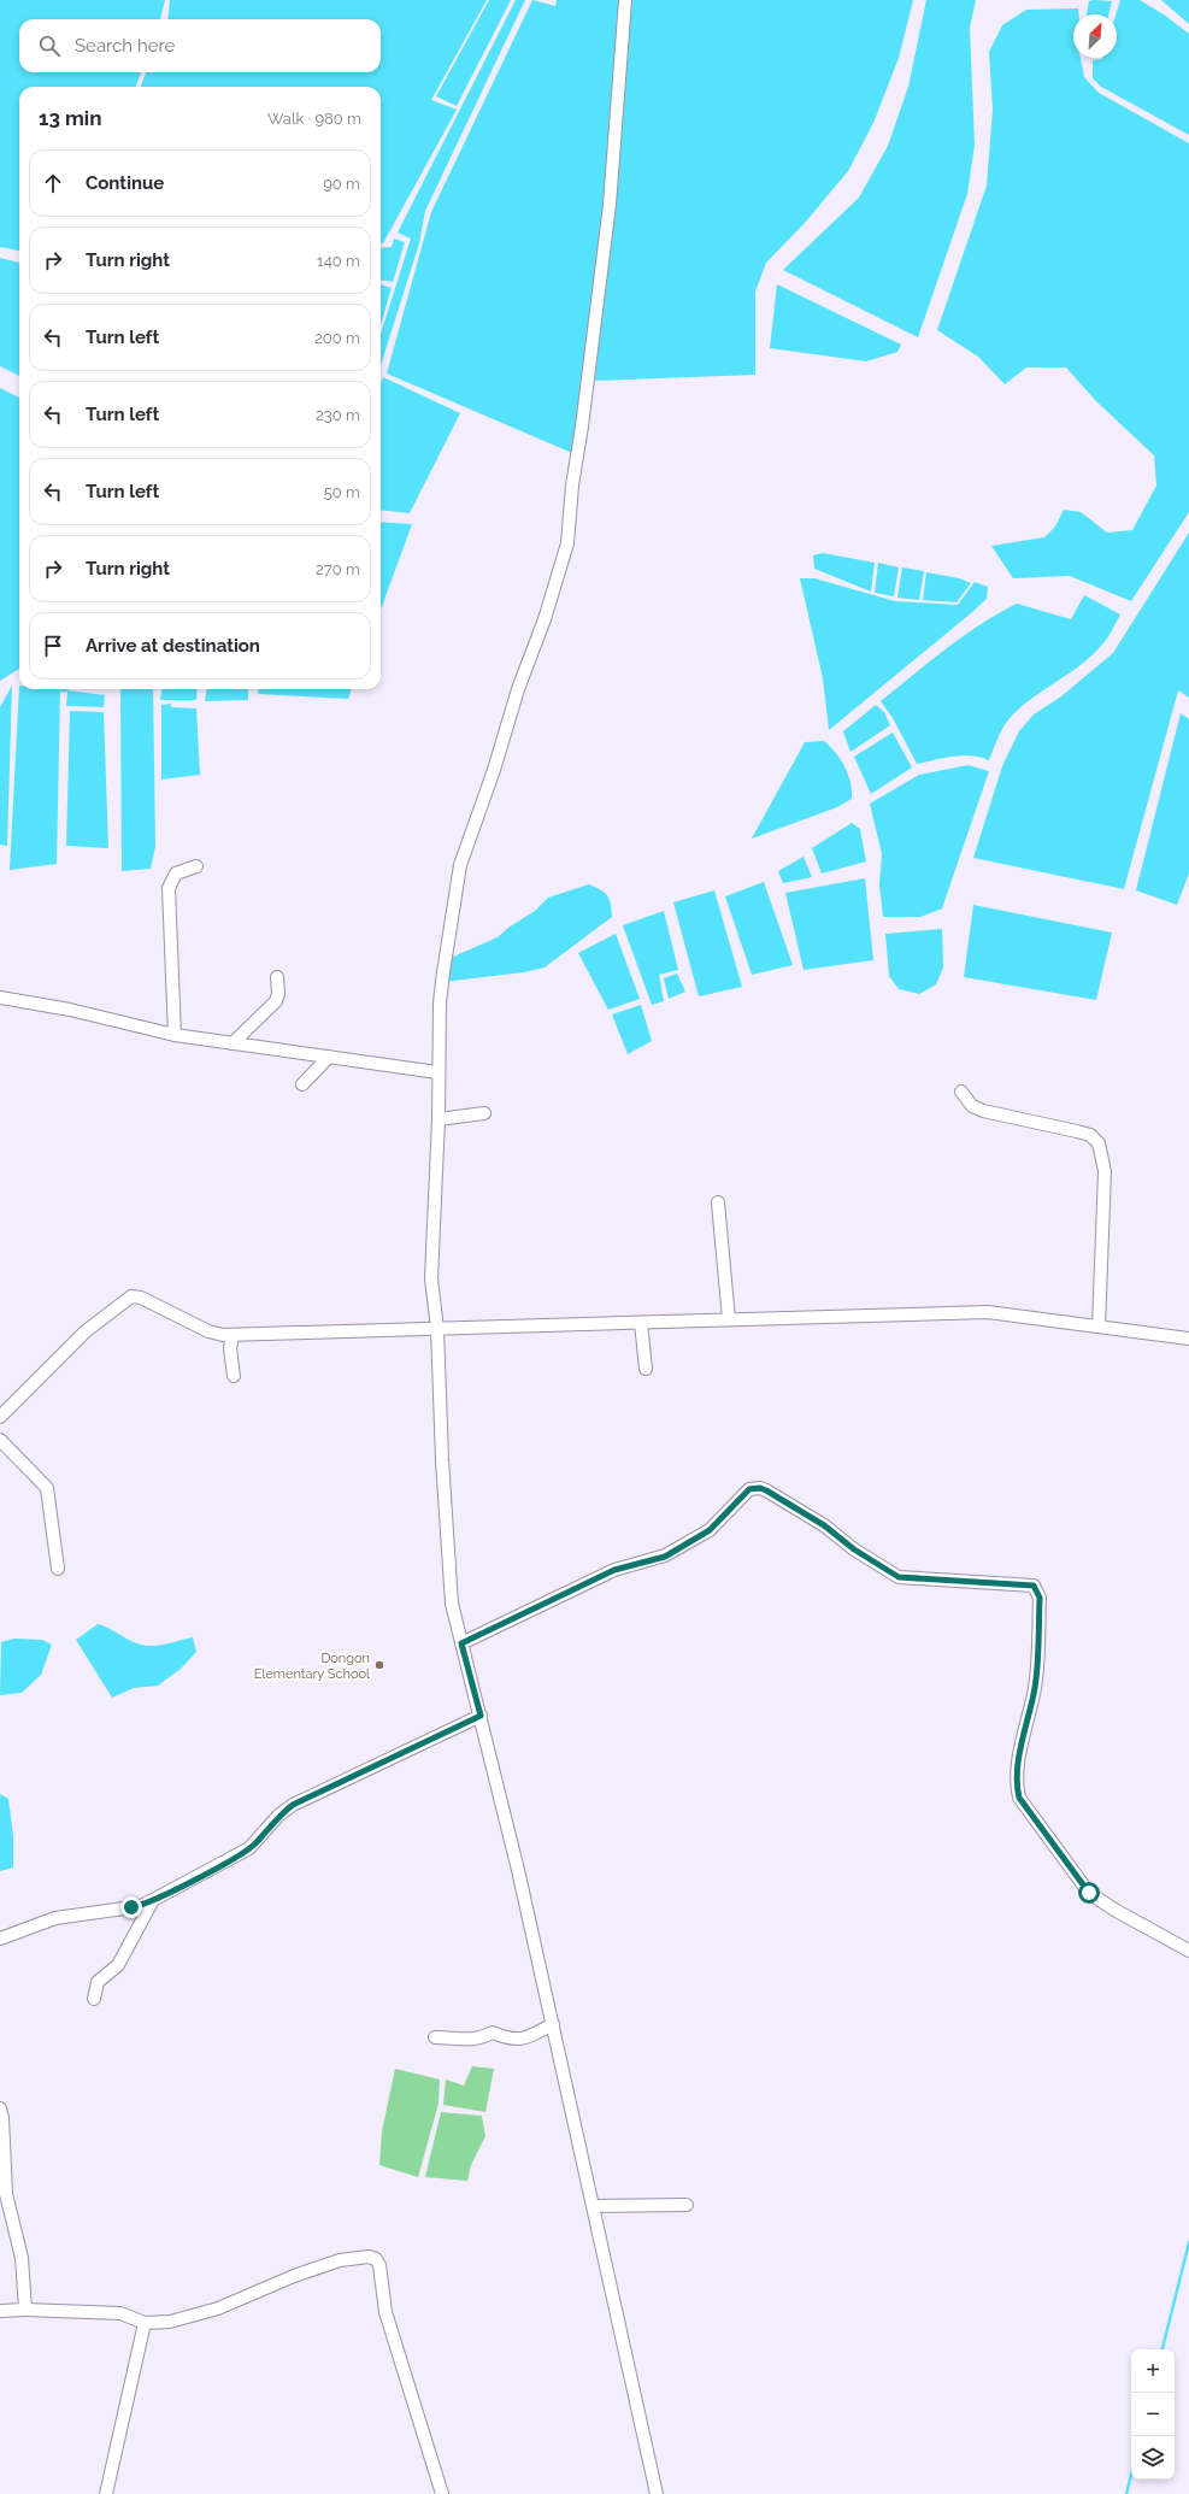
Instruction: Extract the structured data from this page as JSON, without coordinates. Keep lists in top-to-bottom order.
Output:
{
  "places": ["Dongon Elementary School"],
  "north": "top right",
  "page": {
    "search": "Search here",
    "heading": ["13 min", "Walk · 980 m"],
    "list": [
      ["Continue", "90 m"],
      ["Turn right", "140 m"],
      ["Turn left", "200 m"],
      ["Turn left", "230 m"],
      ["Turn left", "50 m"],
      ["Turn right", "270 m"],
      "Arrive at destination"
    ],
    "map_buttons": ["+", "−"]
  }
}
